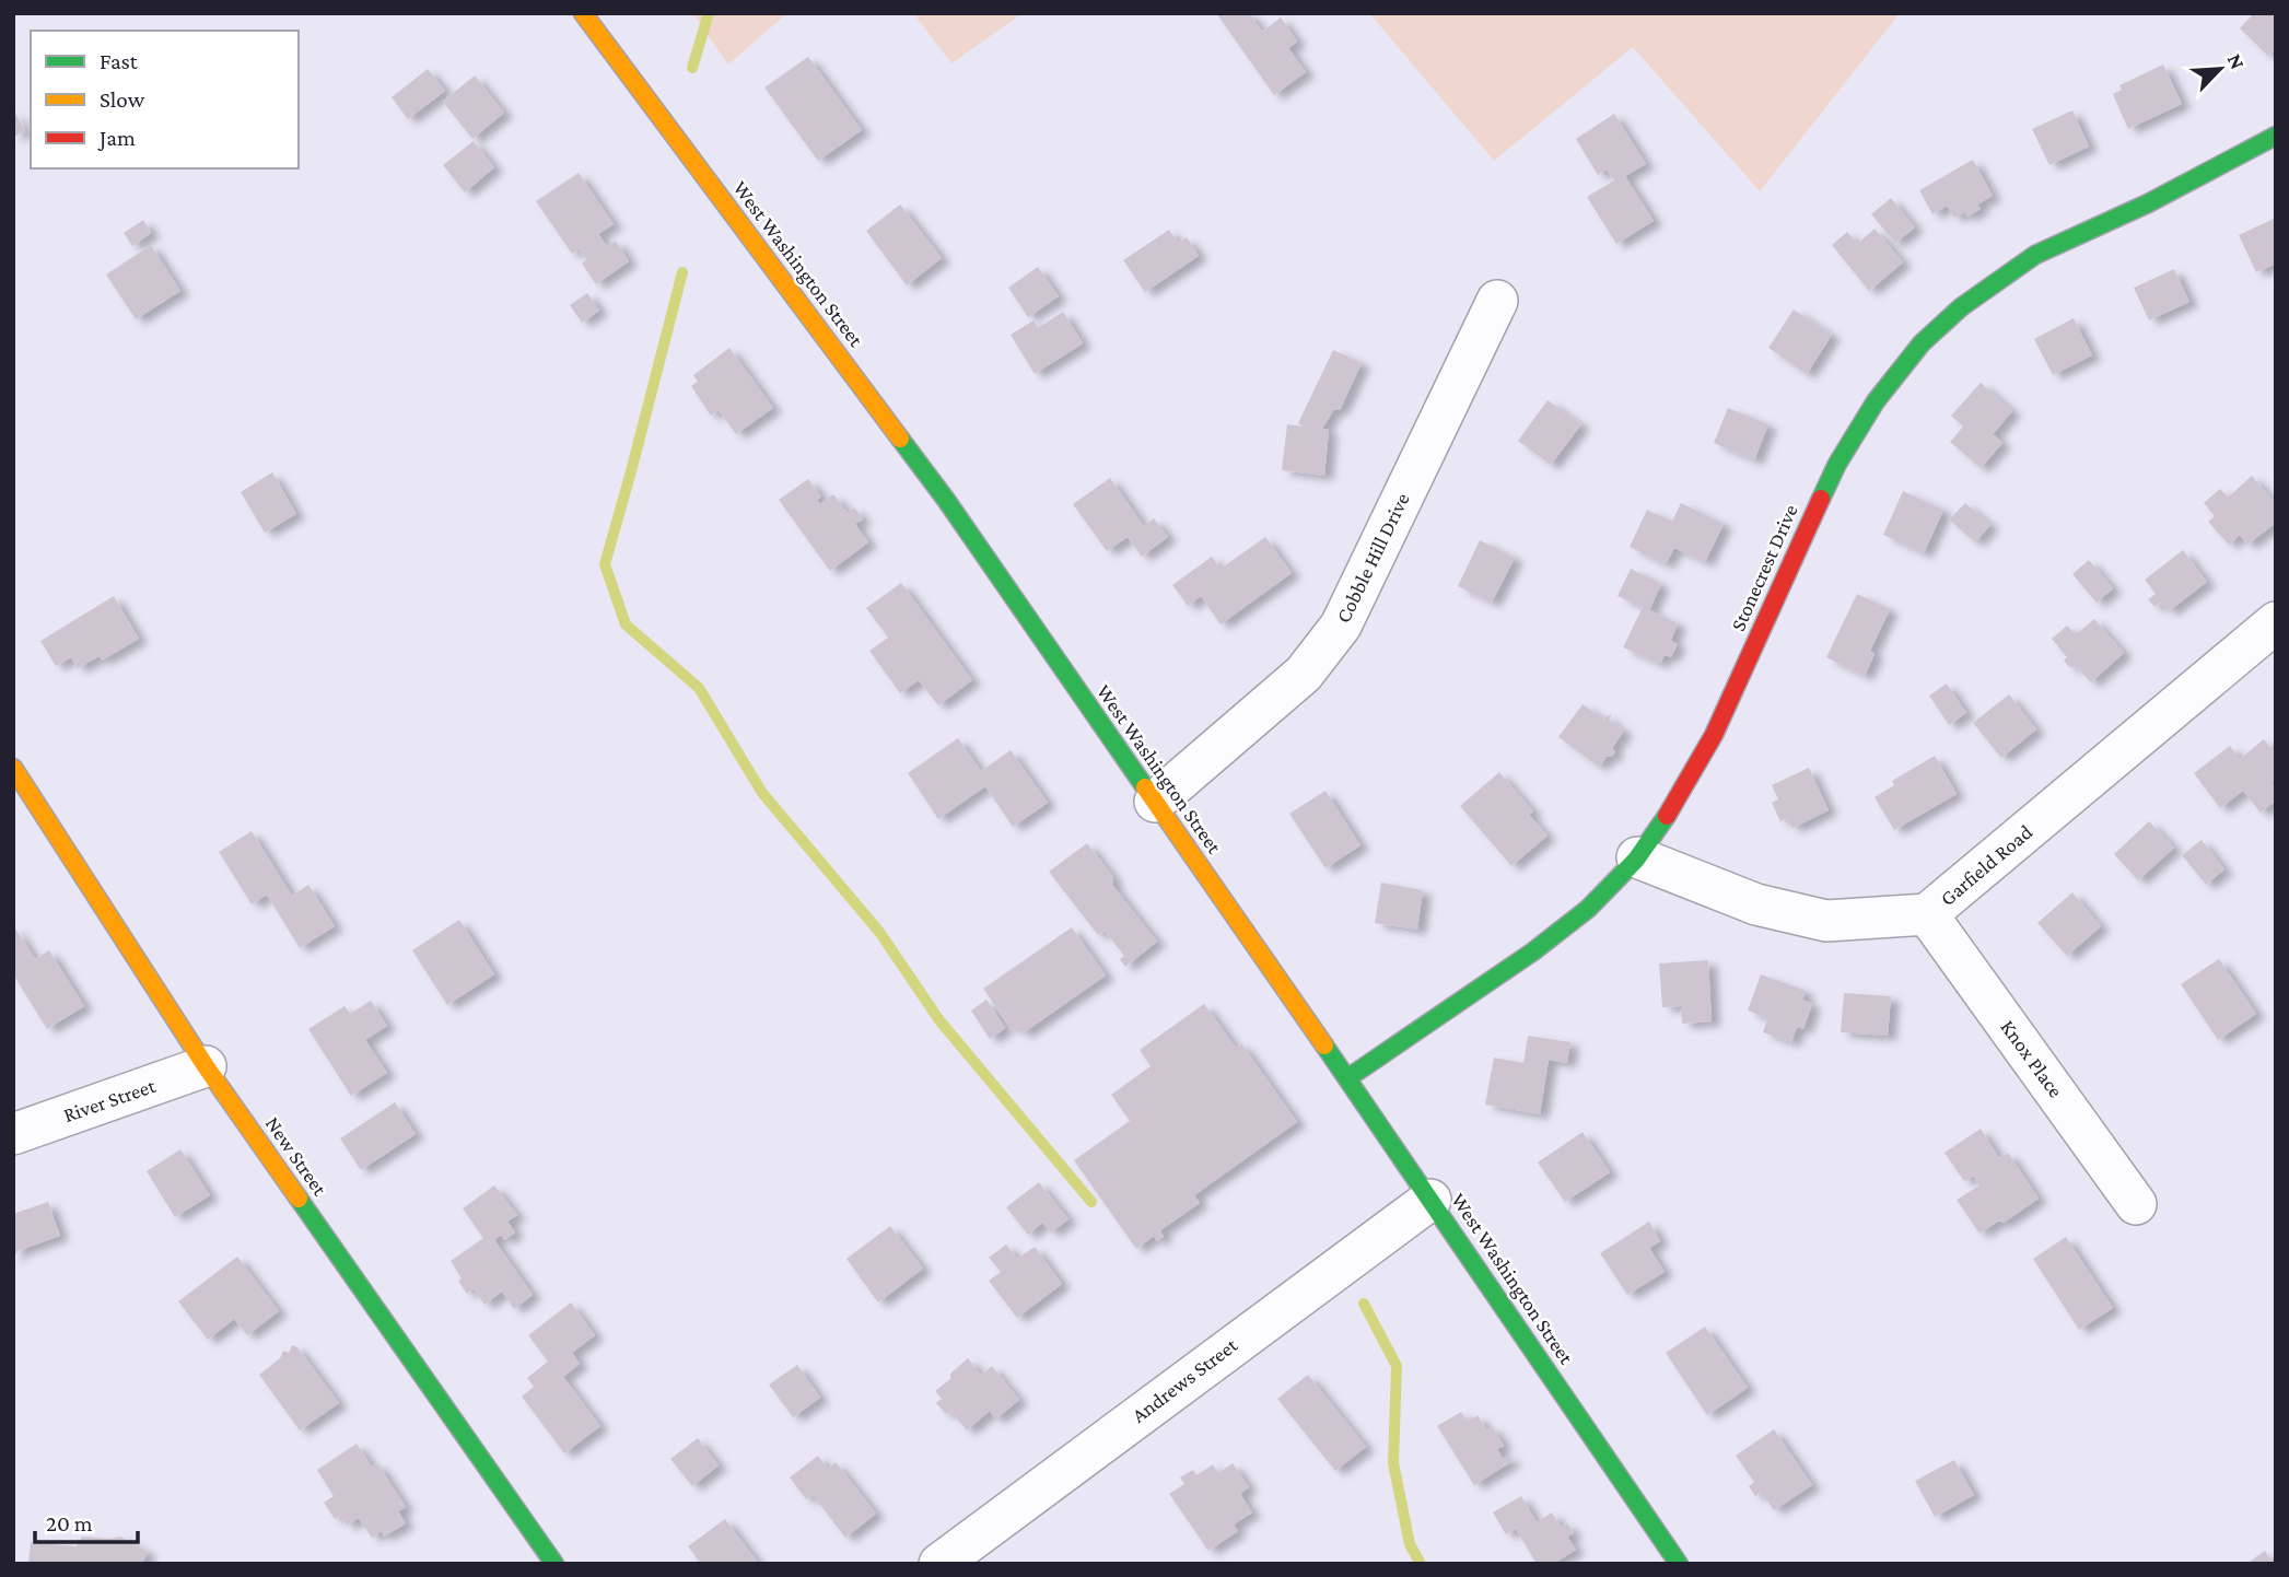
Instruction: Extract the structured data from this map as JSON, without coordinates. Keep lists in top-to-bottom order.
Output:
{
  "streets": {
    "street": [
      "West Washington Street",
      "Cobble Hill Drive",
      "Stonecrest Drive",
      "Garfield Road",
      "Knox Place",
      "River Street",
      "New Street",
      "Andrews Street"
    ]
  },
  "crossings": [
    ["West Washington Street", "Cobble Hill Drive"],
    ["West Washington Street", "Stonecrest Drive"],
    ["West Washington Street", "Andrews Street"],
    ["Stonecrest Drive", "Garfield Road"],
    ["Garfield Road", "Knox Place"],
    ["River Street", "New Street"]
  ],
  "legend": ["Fast", "Slow", "Jam"],
  "scale_bar": "20 m",
  "north": "top right"
}
